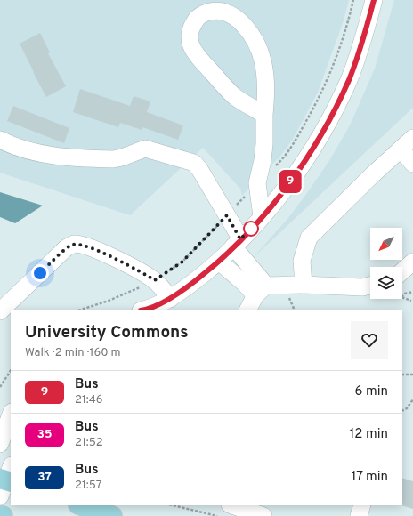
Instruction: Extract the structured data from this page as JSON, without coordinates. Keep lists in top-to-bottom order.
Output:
{
  "lines": ["bus line 9"],
  "north": "bottom left",
  "page": {
    "on_map": "9",
    "heading": ["University Commons", "Walk · 2 min · 160 m"],
    "list": [
      {
        "mark": "9",
        "name": "Bus",
        "note": "21:46",
        "value": "6 min"
      },
      {
        "mark": "35",
        "name": "Bus",
        "note": "21:52",
        "value": "12 min"
      },
      {
        "mark": "37",
        "name": "Bus",
        "note": "21:57",
        "value": "17 min"
      }
    ]
  }
}
